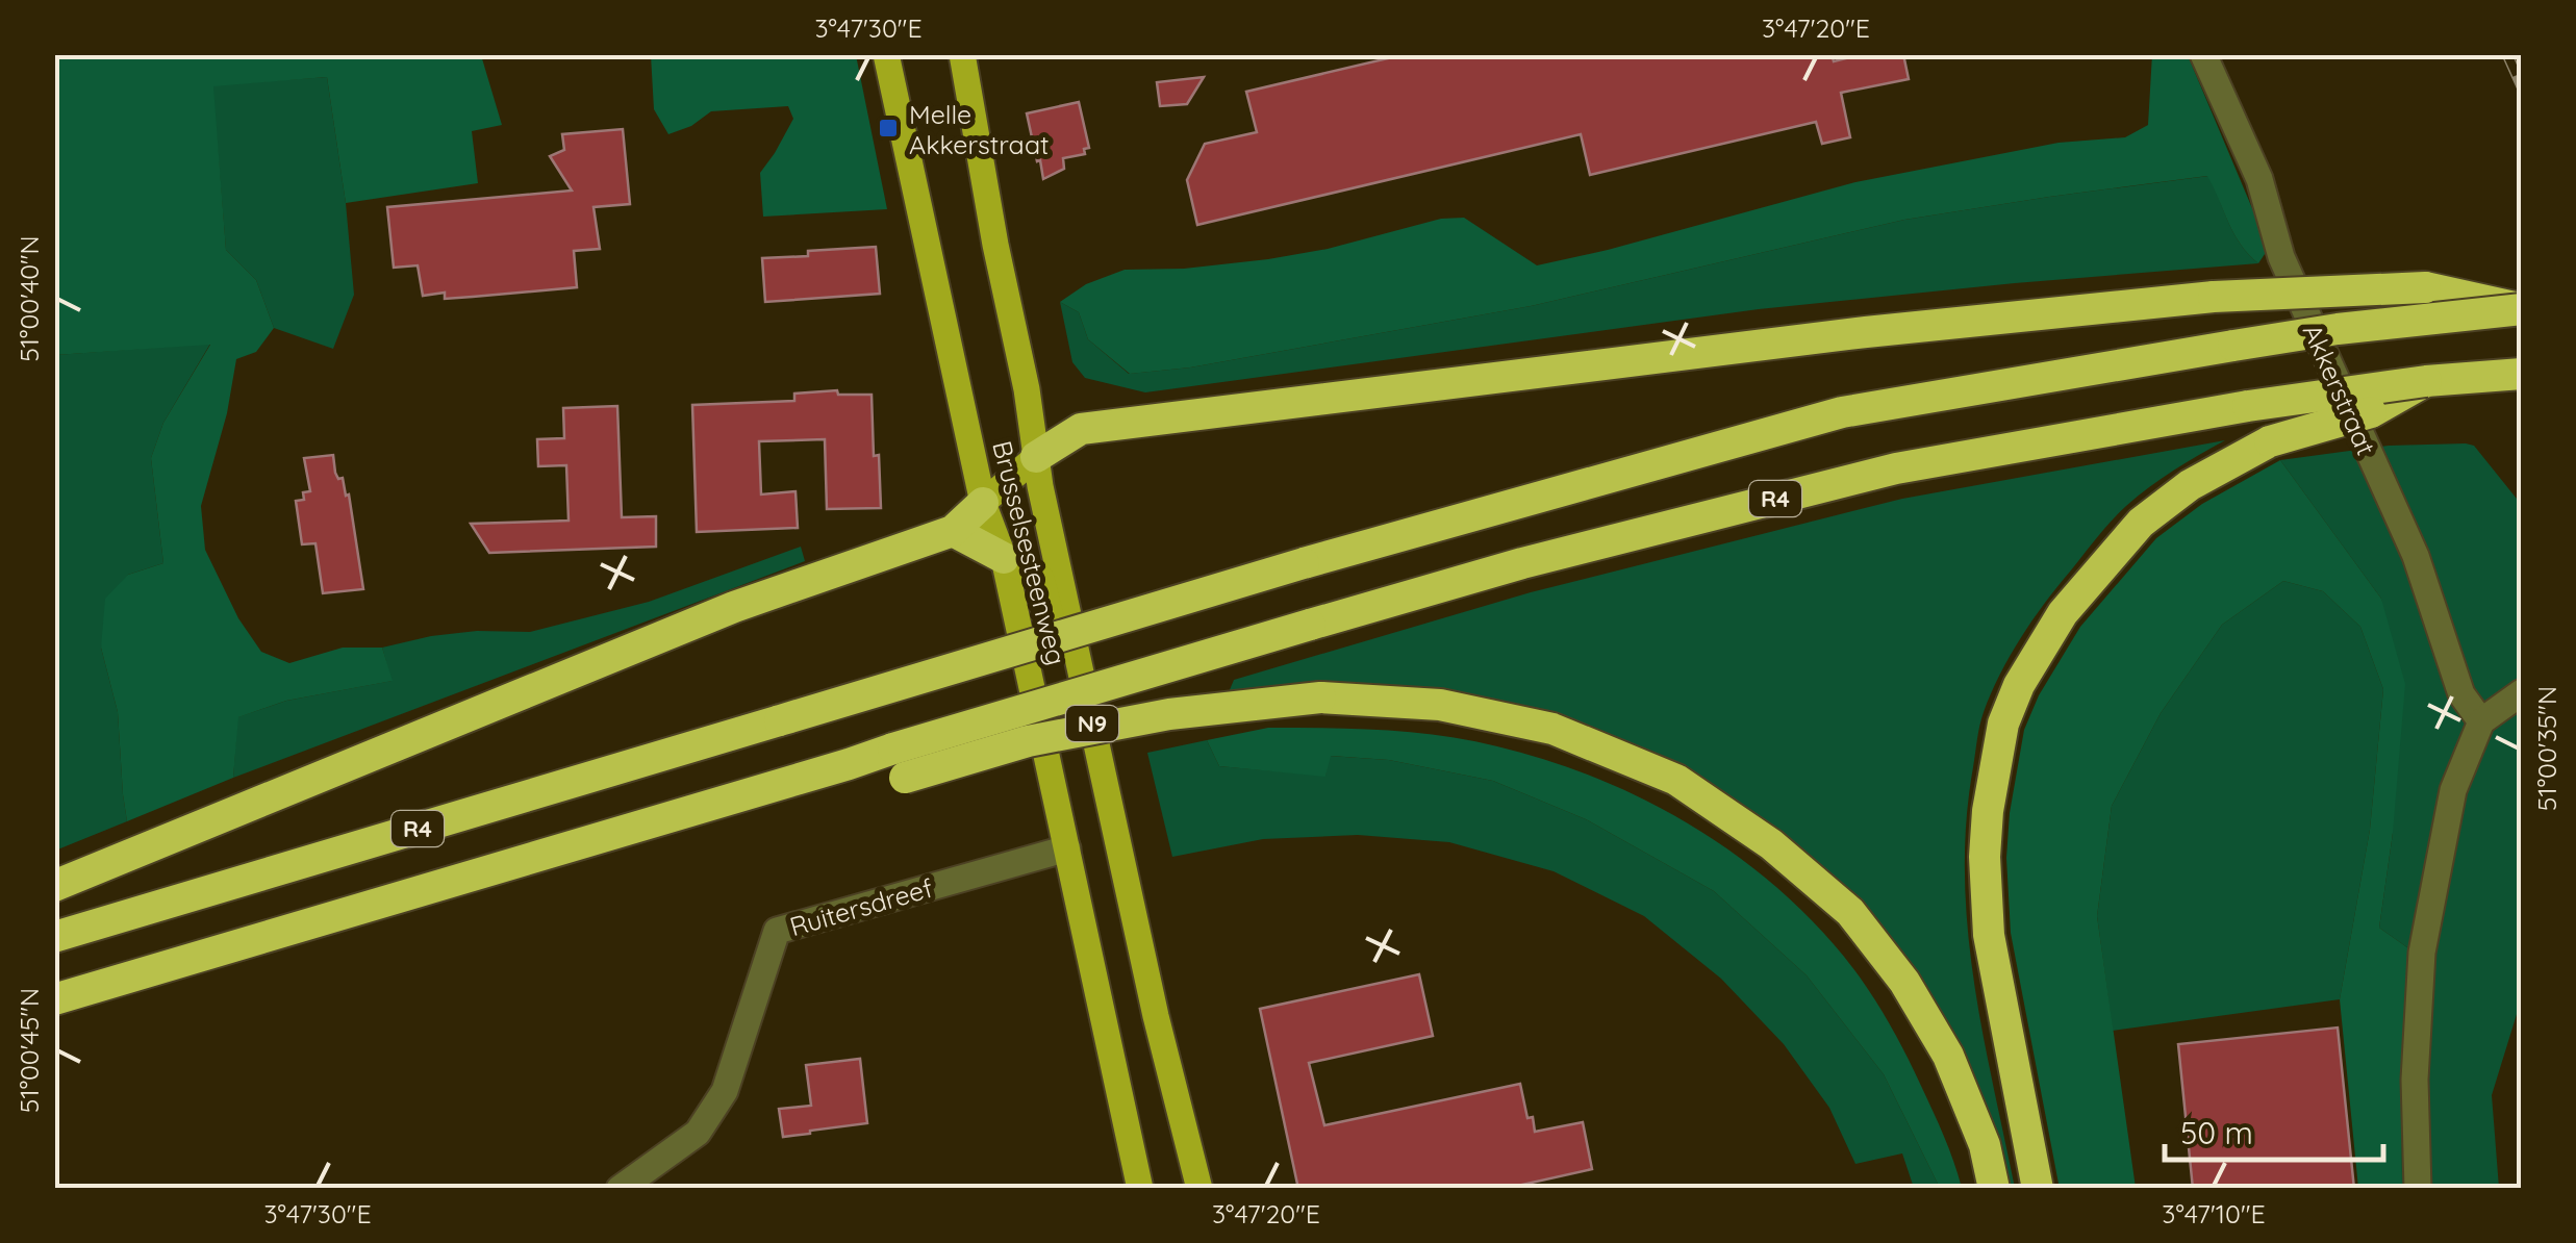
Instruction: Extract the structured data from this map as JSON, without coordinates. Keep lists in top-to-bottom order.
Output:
{
  "streets": {
    "highway": ["R4"],
    "main road": ["Brusselsesteenweg", "N9"],
    "street": ["Akkerstraat", "Ruitersdreef"]
  },
  "crossings": [
    ["Brusselsesteenweg", "Ruitersdreef"]
  ],
  "places": {
    "transit": ["Melle Akkerstraat"]
  },
  "scale_bar": "50 m",
  "coordinates": [
    "3°47'30\"E",
    "3°47'20\"E",
    "51°00'40\"N",
    "51°00'35\"N",
    "51°00'45\"N",
    "3°47'10\"E"
  ]
}
